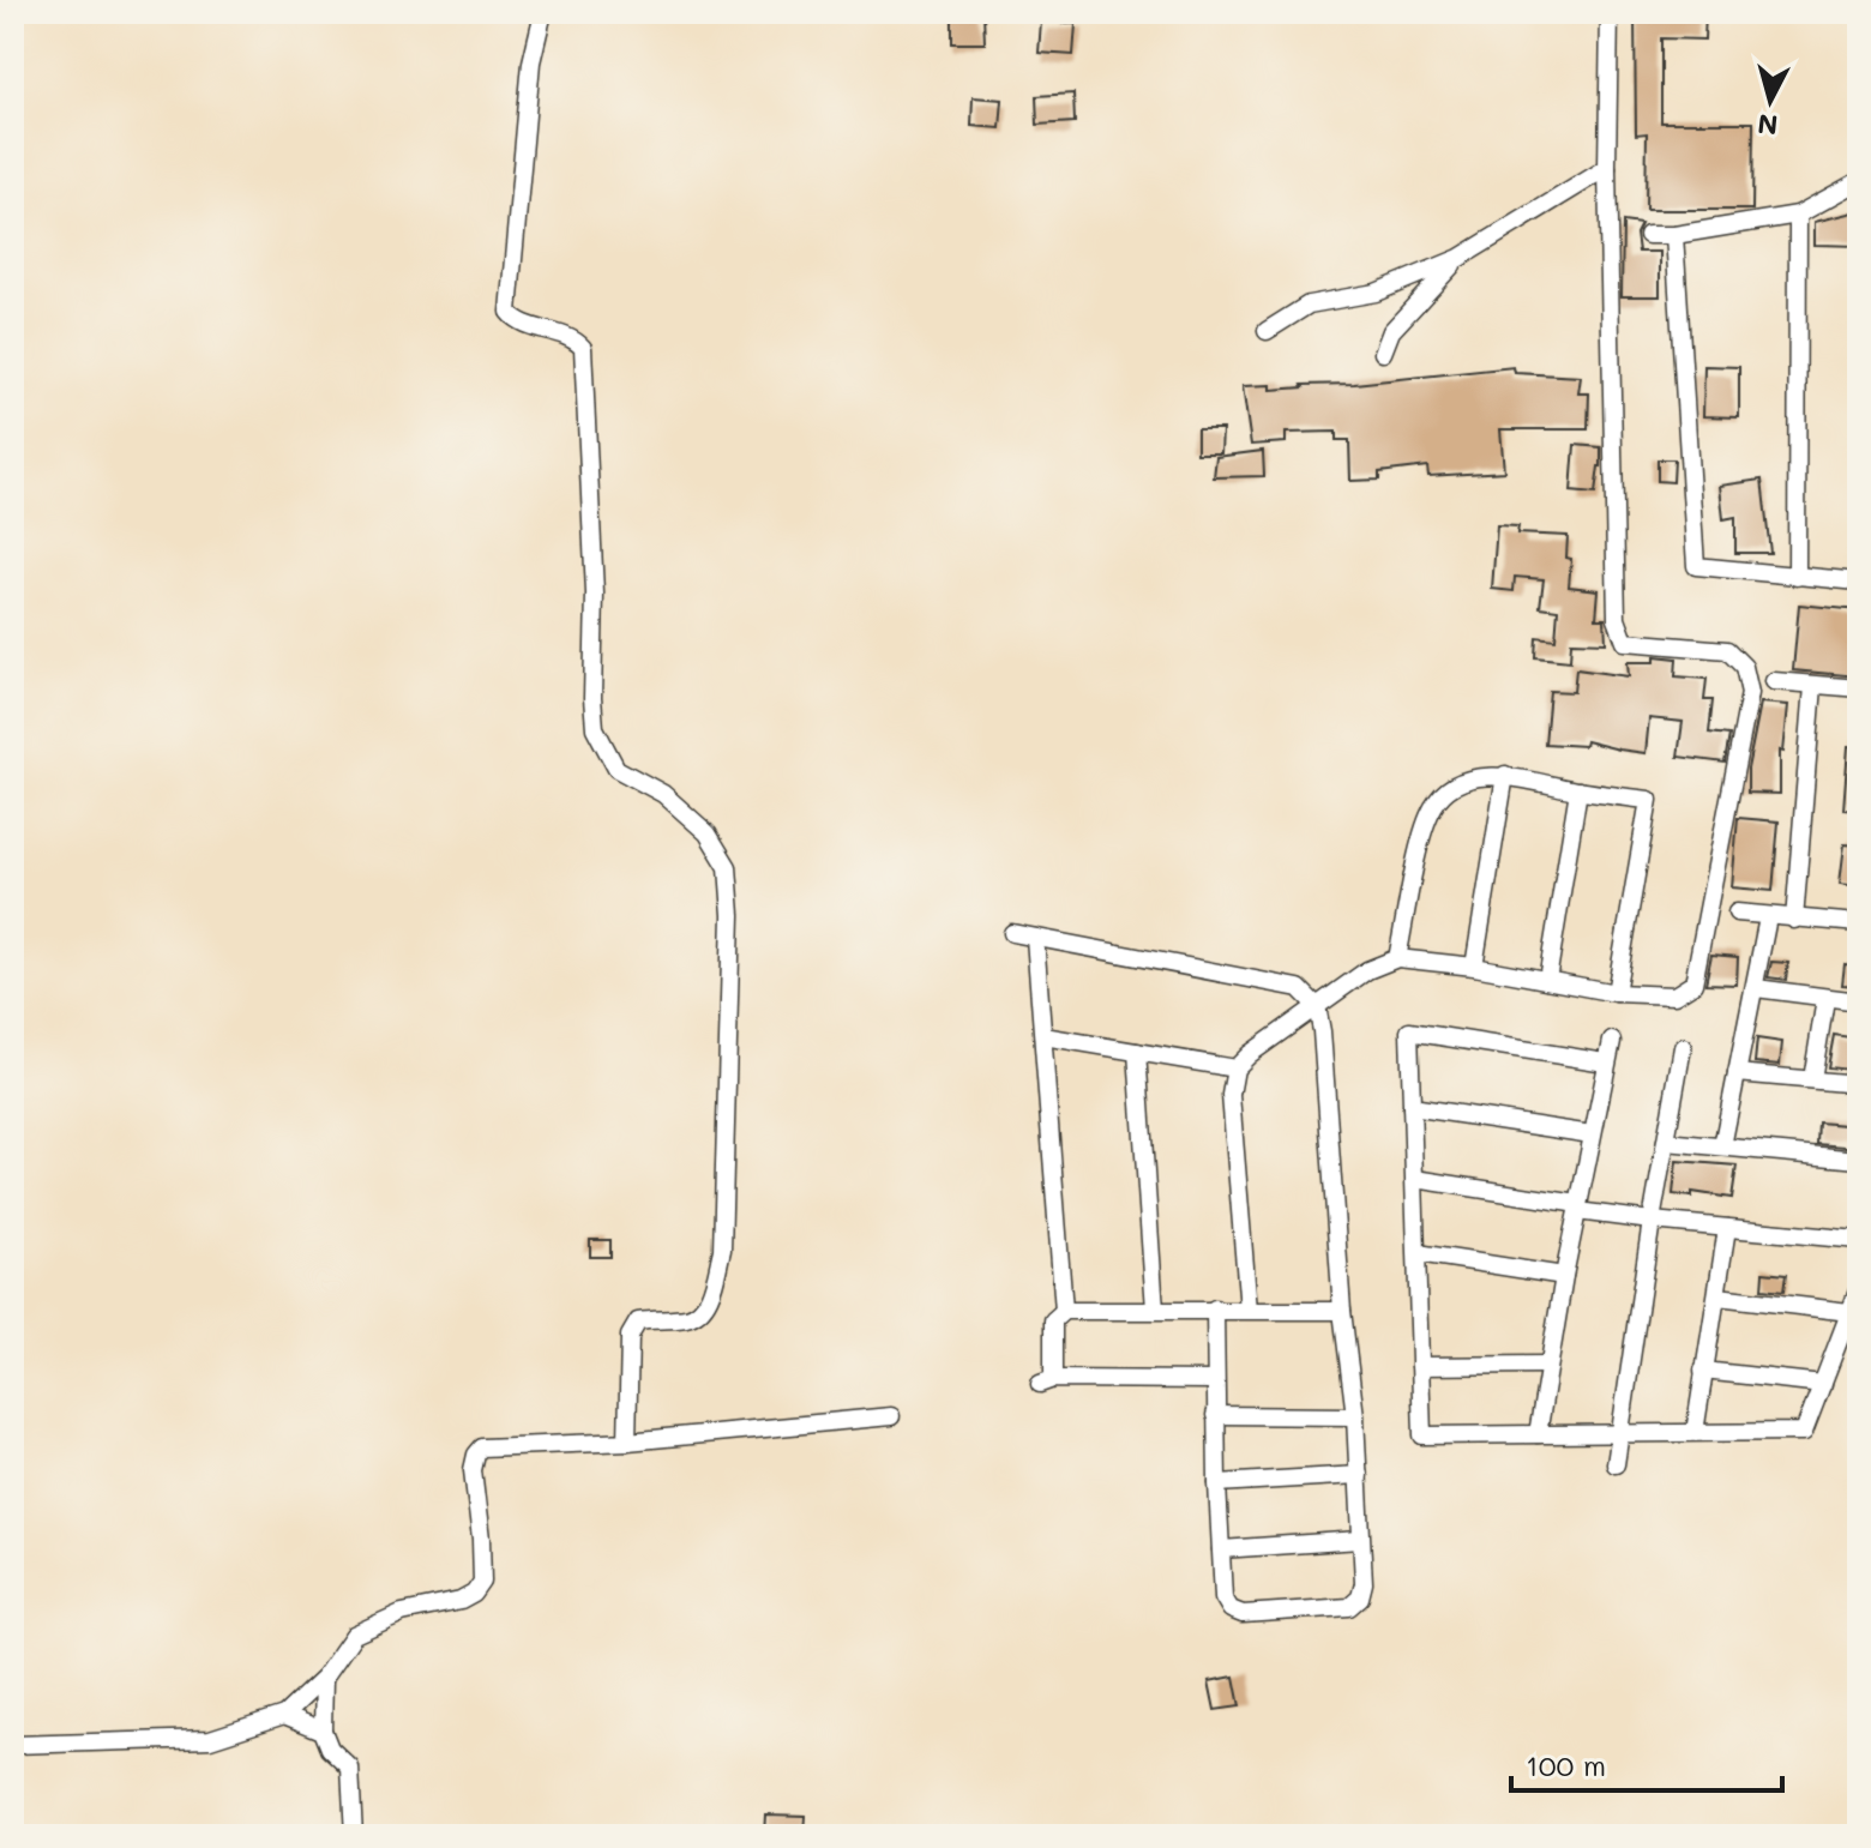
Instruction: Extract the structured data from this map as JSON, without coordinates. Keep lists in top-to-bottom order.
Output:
{
  "scale_bar": "100 m",
  "north": "bottom"
}
